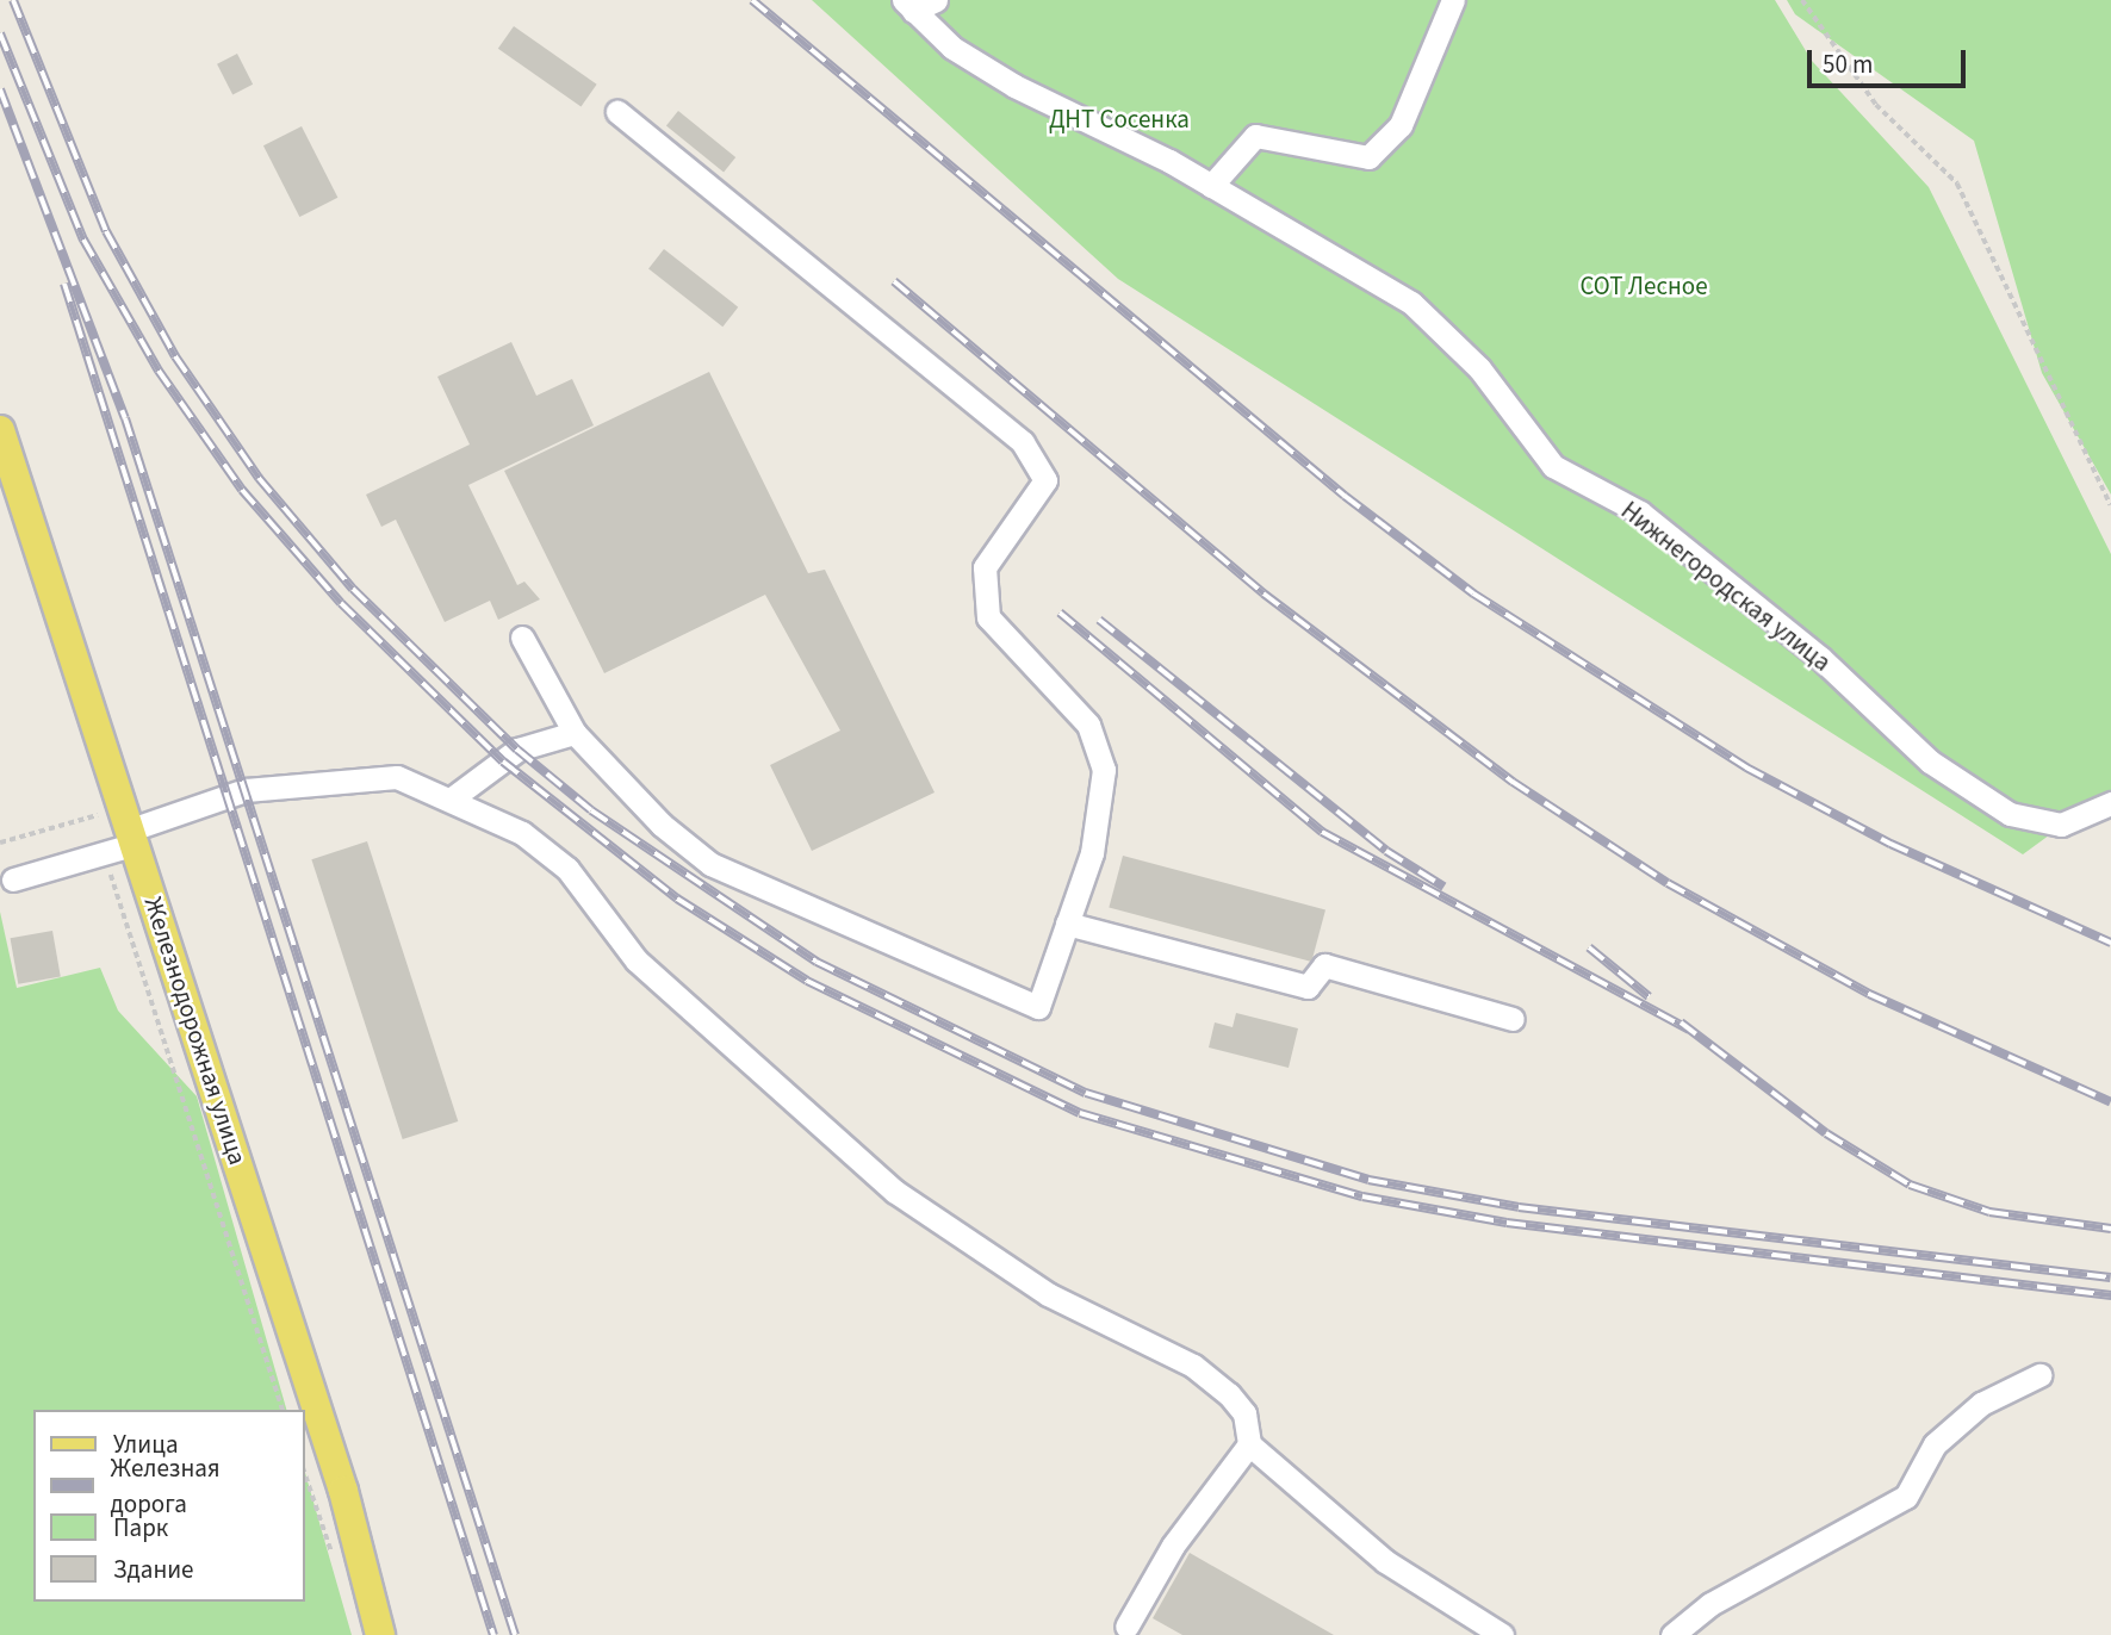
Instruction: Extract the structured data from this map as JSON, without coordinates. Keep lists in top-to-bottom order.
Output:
{
  "streets": {
    "main road": ["Железнодорожная улица"],
    "street": ["Нижнегородская улица"]
  },
  "parks": ["ДНТ Сосенка", "СОТ Лесное"],
  "legend": [
    "Улица",
    "Железная дорога",
    "Парк",
    "Здание"
  ],
  "scale_bar": "50 m"
}
